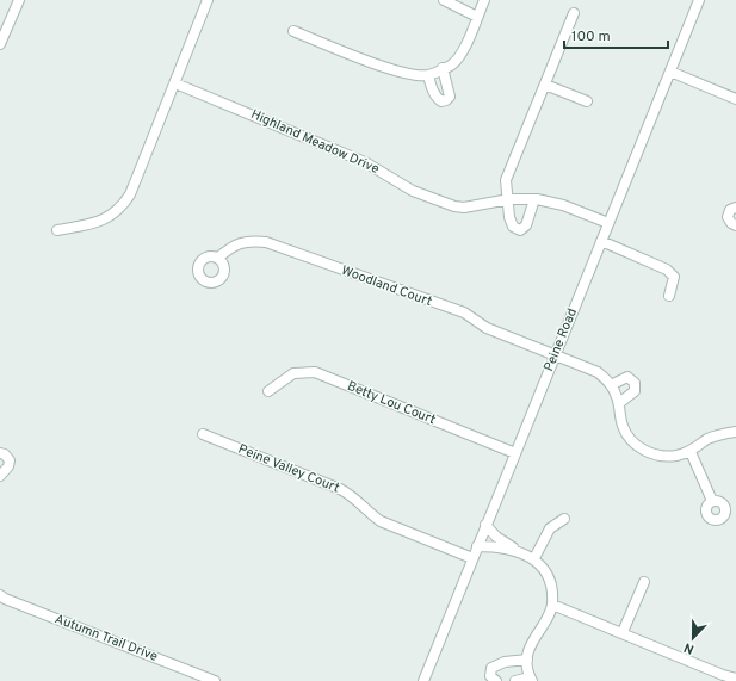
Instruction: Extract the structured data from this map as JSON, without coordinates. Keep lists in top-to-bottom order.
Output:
{
  "streets": {
    "street": [
      "Highland Meadow Drive",
      "Woodland Court",
      "Peine Road",
      "Betty Lou Court",
      "Peine Valley Court",
      "Autumn Trail Drive"
    ]
  },
  "crossings": [
    ["Highland Meadow Drive", "Peine Road"],
    ["Woodland Court", "Peine Road"],
    ["Peine Road", "Betty Lou Court"],
    ["Peine Road", "Peine Valley Court"]
  ],
  "scale_bar": "100 m",
  "north": "bottom"
}
